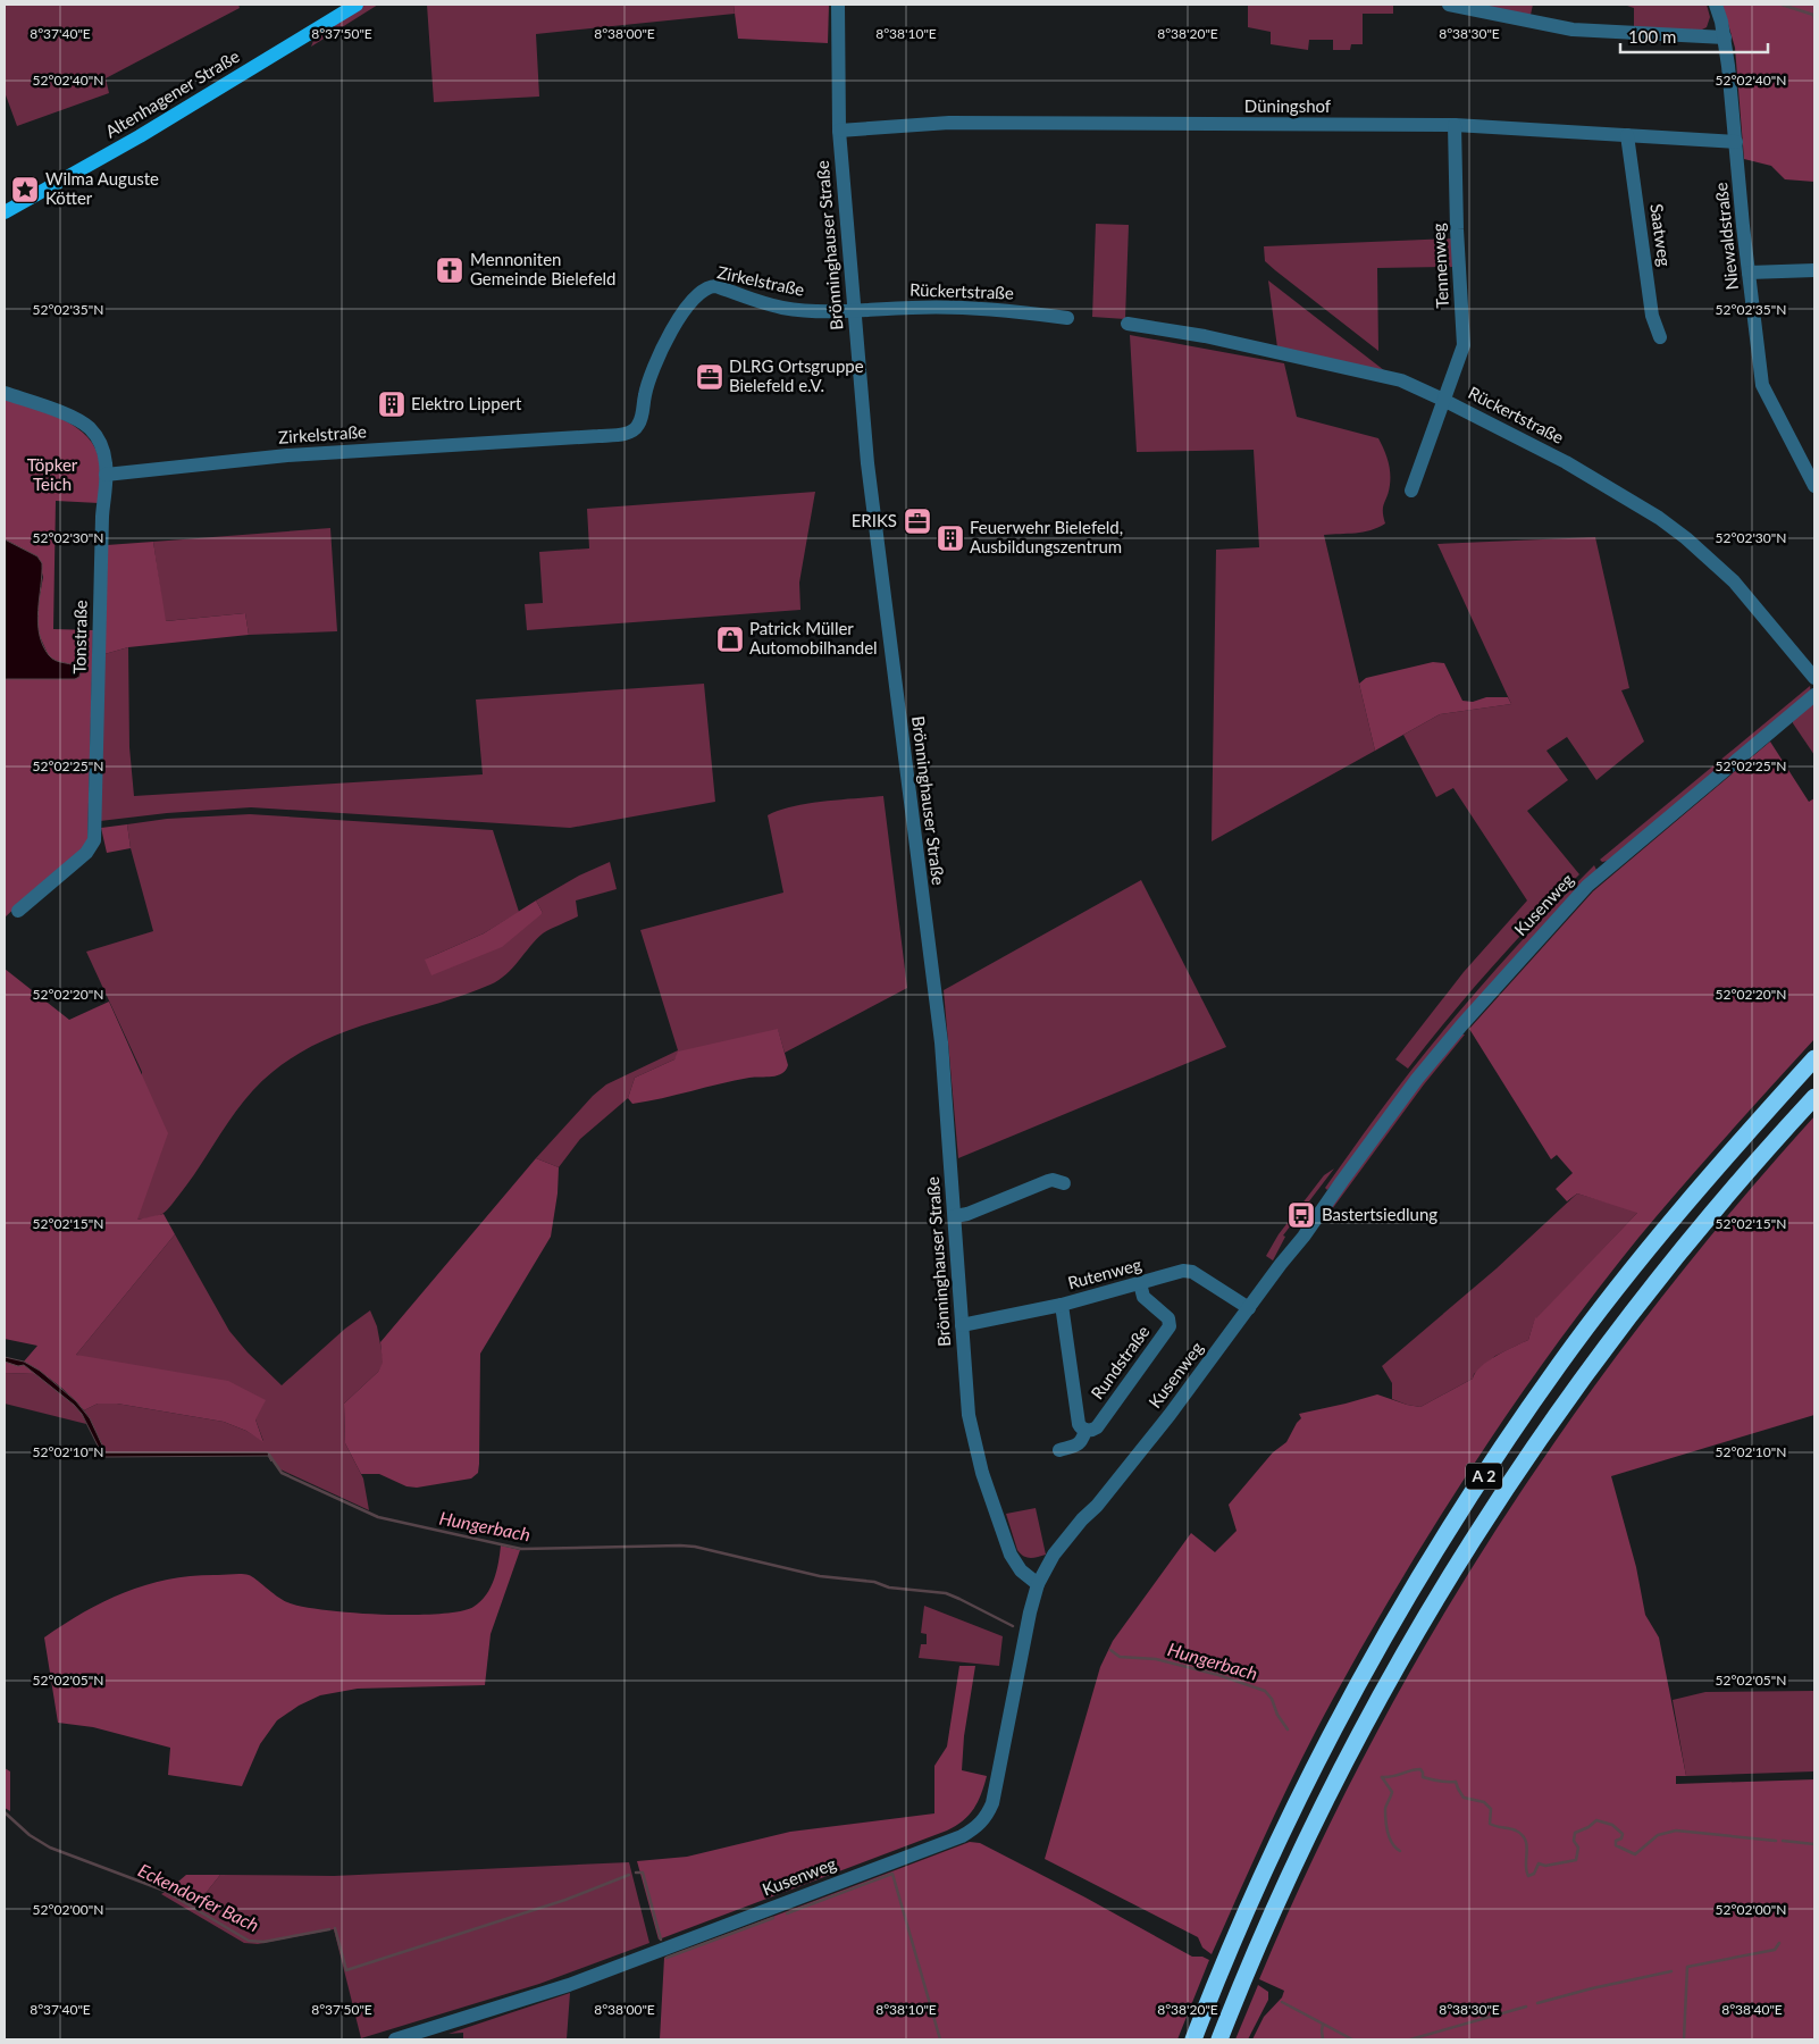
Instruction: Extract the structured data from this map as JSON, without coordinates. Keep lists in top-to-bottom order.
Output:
{
  "streets": {
    "highway": ["A 2"],
    "main road": ["Altenhagener Straße"],
    "street": [
      "Düningshof",
      "Saatweg",
      "Niewaldstraße",
      "Brönninghauser Straße",
      "Tennenweg",
      "Zirkelstraße",
      "Rückertstraße",
      "Tonstraße",
      "Kusenweg",
      "Rutenweg",
      "Rundstraße"
    ]
  },
  "crossings": [
    ["Düningshof", "Saatweg"],
    ["Düningshof", "Niewaldstraße"],
    ["Düningshof", "Brönninghauser Straße"],
    ["Düningshof", "Tennenweg"],
    ["Brönninghauser Straße", "Zirkelstraße"],
    ["Brönninghauser Straße", "Rückertstraße"],
    ["Brönninghauser Straße", "Kusenweg"],
    ["Brönninghauser Straße", "Rutenweg"],
    ["Tennenweg", "Rückertstraße"],
    ["Zirkelstraße", "Rückertstraße"],
    ["Zirkelstraße", "Tonstraße"],
    ["Kusenweg", "Rutenweg"],
    ["Rutenweg", "Rundstraße"]
  ],
  "water": ["Hungerbach", "Eckendorfer Bach"],
  "parks": ["Töpker Teich"],
  "places": {
    "place": ["Wilma Auguste Kötter"],
    "church": ["Mennoniten Gemeinde Bielefeld"],
    "office": ["DLRG Ortsgruppe Bielefeld e.V.", "ERIKS"],
    "building": ["Elektro Lippert", "Feuerwehr Bielefeld, Ausbildungszentrum"],
    "shop": ["Patrick Müller Automobilhandel"],
    "bus stop": ["Bastertsiedlung"]
  },
  "scale_bar": "100 m",
  "coordinates": [
    "8°37'40\"E",
    "8°37'50\"E",
    "8°38'00\"E",
    "8°38'10\"E",
    "8°38'20\"E",
    "8°38'30\"E",
    "52°02'40\"N",
    "52°02'35\"N",
    "52°02'30\"N",
    "52°02'25\"N",
    "52°02'20\"N",
    "52°02'15\"N",
    "52°02'10\"N",
    "52°02'05\"N",
    "52°02'00\"N",
    "8°38'40\"E"
  ]
}
